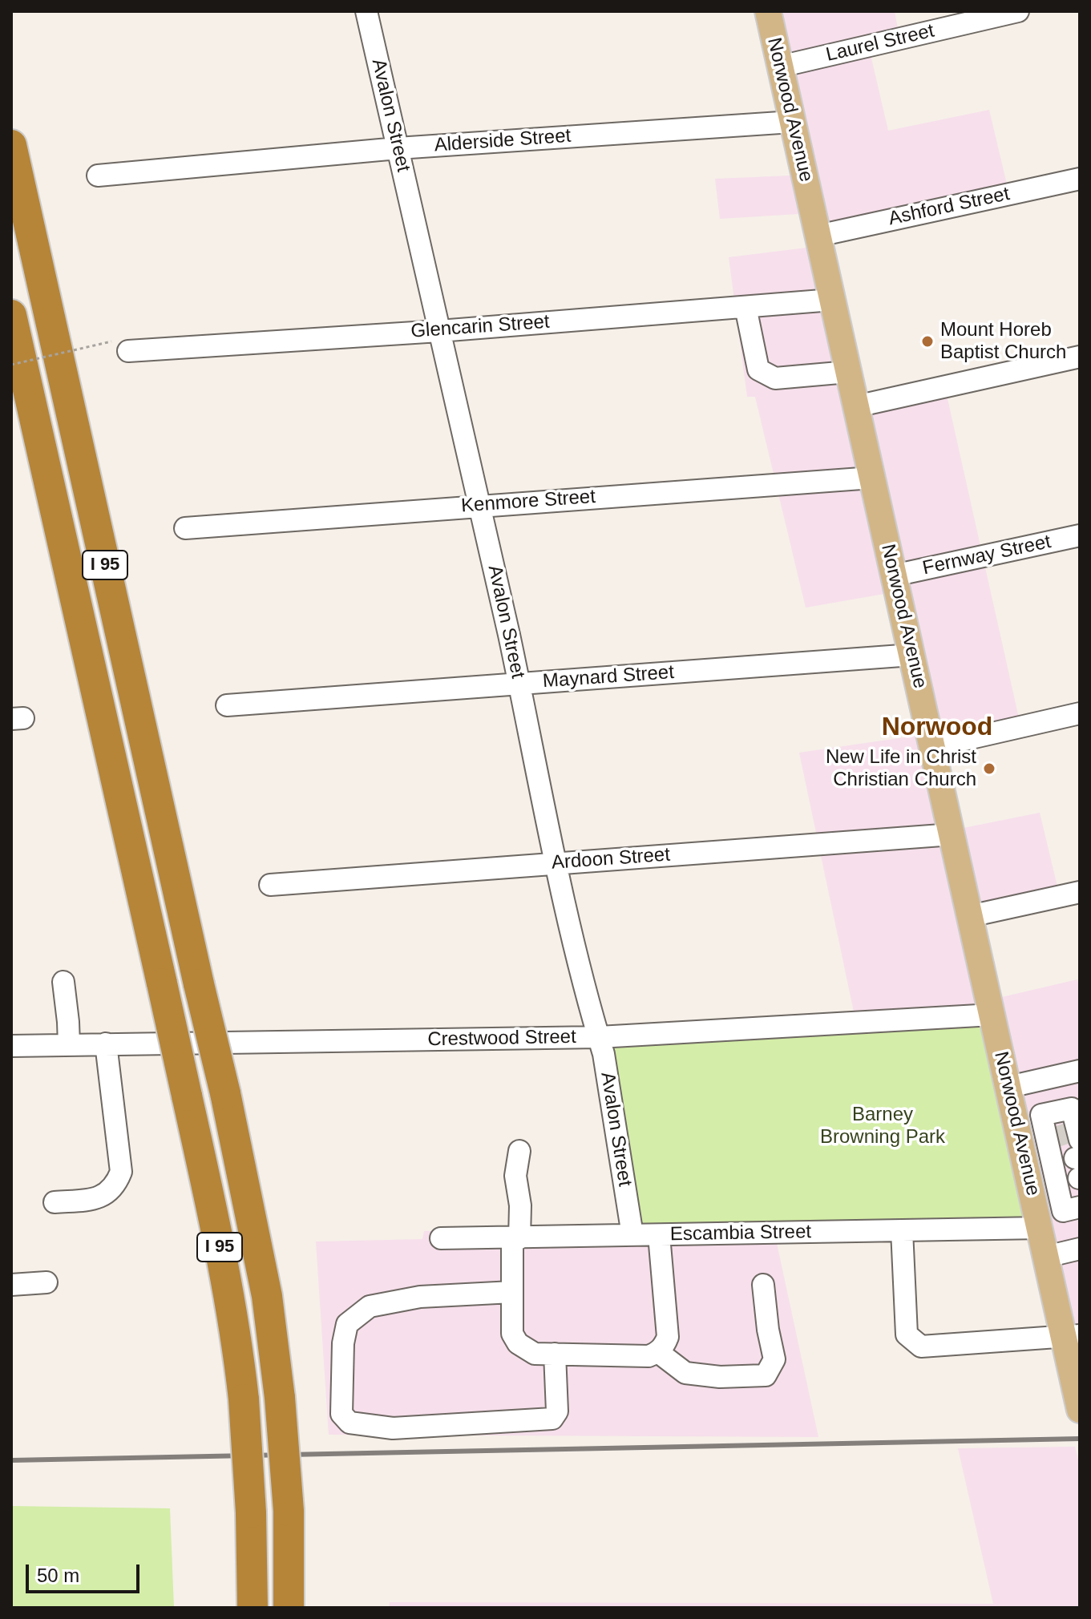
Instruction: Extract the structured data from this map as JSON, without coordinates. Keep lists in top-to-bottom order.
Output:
{
  "streets": {
    "highway": ["I 95"],
    "main road": ["Norwood Avenue"],
    "street": [
      "Laurel Street",
      "Avalon Street",
      "Alderside Street",
      "Ashford Street",
      "Glencarin Street",
      "Kenmore Street",
      "Fernway Street",
      "Maynard Street",
      "Ardoon Street",
      "Crestwood Street",
      "Escambia Street"
    ]
  },
  "crossings": [
    ["Laurel Street", "Norwood Avenue"],
    ["Norwood Avenue", "Alderside Street"],
    ["Norwood Avenue", "Ashford Street"],
    ["Norwood Avenue", "Glencarin Street"],
    ["Norwood Avenue", "Kenmore Street"],
    ["Norwood Avenue", "Fernway Street"],
    ["Norwood Avenue", "Maynard Street"],
    ["Norwood Avenue", "Ardoon Street"],
    ["Norwood Avenue", "Crestwood Street"],
    ["Norwood Avenue", "Escambia Street"],
    ["Avalon Street", "Alderside Street"],
    ["Avalon Street", "Glencarin Street"],
    ["Avalon Street", "Kenmore Street"],
    ["Avalon Street", "Maynard Street"],
    ["Avalon Street", "Ardoon Street"],
    ["Avalon Street", "Crestwood Street"],
    ["Avalon Street", "Escambia Street"]
  ],
  "districts": ["Norwood"],
  "parks": ["Barney Browning Park"],
  "places": ["Mount Horeb Baptist Church", "New Life in Christ Christian Church"],
  "scale_bar": "50 m"
}
